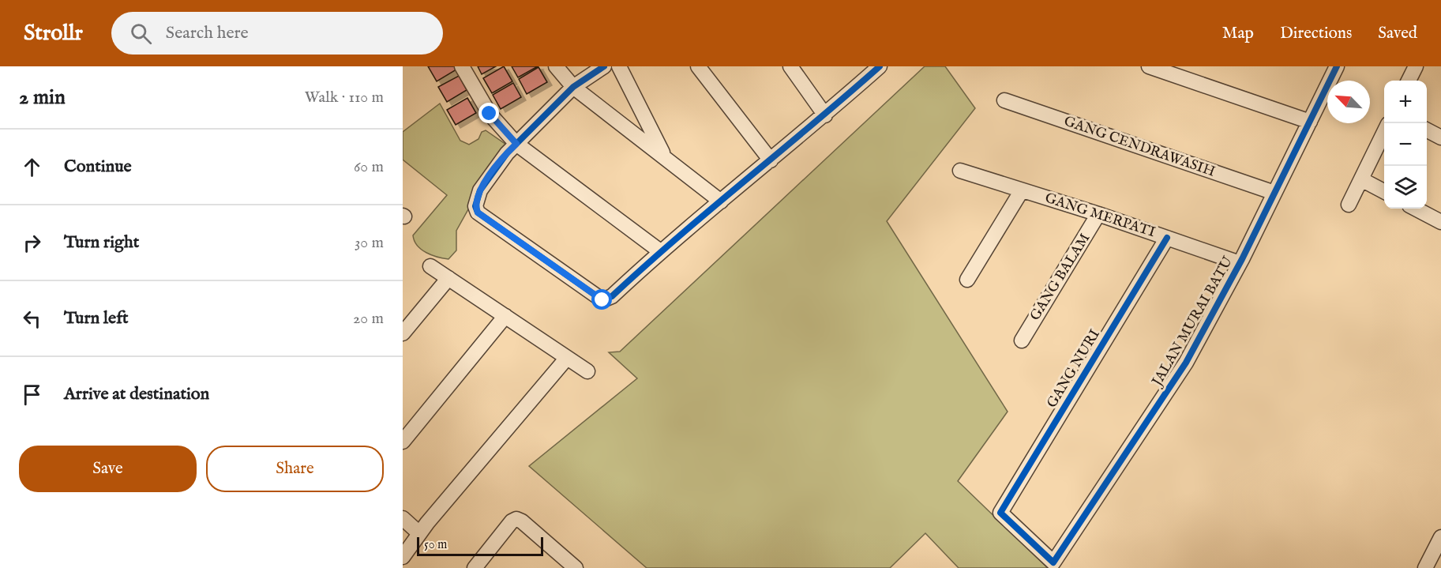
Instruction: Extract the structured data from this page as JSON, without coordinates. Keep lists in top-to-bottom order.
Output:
{
  "streets": {
    "street": [
      "GANG CENDRAWASIH",
      "GANG MERPATI",
      "GANG BALAM",
      "JALAN MURAI BATU",
      "GANG NURI"
    ]
  },
  "crossings": [
    ["GANG CENDRAWASIH", "JALAN MURAI BATU"],
    ["GANG MERPATI", "GANG BALAM"],
    ["GANG MERPATI", "JALAN MURAI BATU"],
    ["GANG MERPATI", "GANG NURI"],
    ["JALAN MURAI BATU", "GANG NURI"]
  ],
  "scale_bar": "50 m",
  "north": "top left",
  "page": {
    "header": "Strollr",
    "search": "Search here",
    "nav": ["Map", "Directions", "Saved"],
    "heading": ["2 min", "Walk · 110 m"],
    "map_buttons": ["+", "−"],
    "list": [
      ["Continue", "60 m"],
      ["Turn right", "30 m"],
      ["Turn left", "20 m"],
      "Arrive at destination"
    ],
    "buttons": ["Save", "Share"],
    "scale": "50 m"
  }
}
